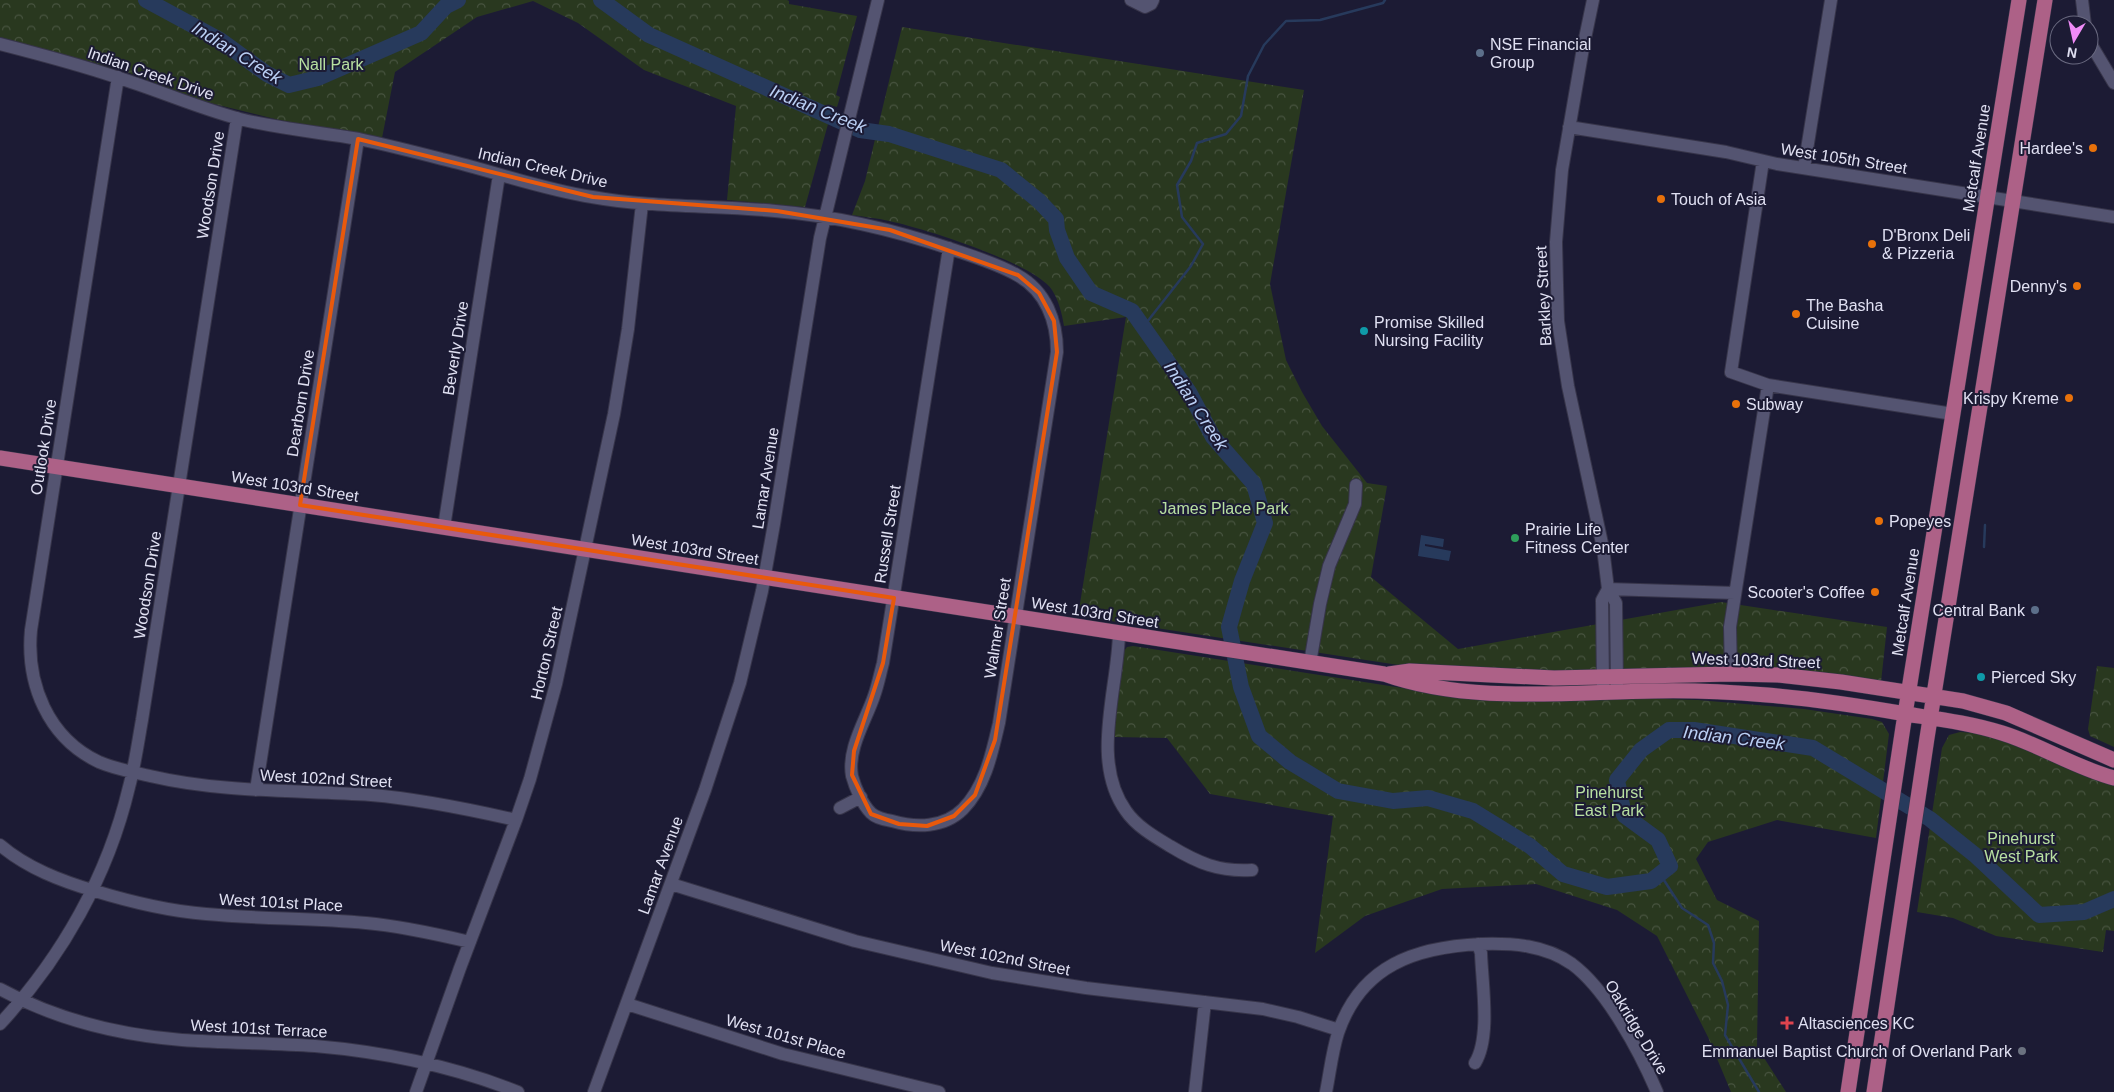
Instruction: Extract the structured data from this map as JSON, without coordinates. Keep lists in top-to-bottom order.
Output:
{
  "streets": {
    "main road": ["Metcalf Avenue", "West 103rd Street"],
    "street": [
      "Indian Creek Drive",
      "West 105th Street",
      "Woodson Drive",
      "Barkley Street",
      "Beverly Drive",
      "Dearborn Drive",
      "Outlook Drive",
      "Lamar Avenue",
      "Russell Street",
      "Walmer Street",
      "Horton Street",
      "West 102nd Street",
      "West 101st Place",
      "Oakridge Drive",
      "West 101st Terrace"
    ]
  },
  "crossings": [
    ["Indian Creek Drive", "Woodson Drive"],
    ["Indian Creek Drive", "Beverly Drive"],
    ["Indian Creek Drive", "Dearborn Drive"],
    ["Indian Creek Drive", "Outlook Drive"],
    ["Indian Creek Drive", "Lamar Avenue"],
    ["Indian Creek Drive", "Russell Street"],
    ["Indian Creek Drive", "Walmer Street"],
    ["Indian Creek Drive", "Horton Street"],
    ["West 105th Street", "Metcalf Avenue"],
    ["West 105th Street", "Barkley Street"],
    ["Metcalf Avenue", "West 103rd Street"],
    ["Woodson Drive", "Outlook Drive"],
    ["Woodson Drive", "West 103rd Street"],
    ["Woodson Drive", "West 102nd Street"],
    ["Woodson Drive", "West 101st Place"],
    ["Woodson Drive", "West 101st Terrace"],
    ["Barkley Street", "West 103rd Street"],
    ["Beverly Drive", "West 103rd Street"],
    ["Dearborn Drive", "West 103rd Street"],
    ["Dearborn Drive", "West 102nd Street"],
    ["Outlook Drive", "West 103rd Street"],
    ["Outlook Drive", "West 102nd Street"],
    ["Lamar Avenue", "West 103rd Street"],
    ["Lamar Avenue", "West 102nd Street"],
    ["Lamar Avenue", "West 101st Place"],
    ["West 103rd Street", "Russell Street"],
    ["West 103rd Street", "Walmer Street"],
    ["West 103rd Street", "Horton Street"],
    ["Russell Street", "Walmer Street"],
    ["Horton Street", "West 102nd Street"],
    ["Horton Street", "West 101st Place"],
    ["Horton Street", "West 101st Terrace"],
    ["West 102nd Street", "Oakridge Drive"]
  ],
  "water": ["Indian Creek"],
  "parks": [
    "Nall Park",
    "James Place Park",
    "Pinehurst East Park",
    "Pinehurst West Park"
  ],
  "places": {
    "other": [
      "NSE Financial Group",
      "Hardee's",
      "Touch of Asia",
      "D'Bronx Deli & Pizzeria",
      "Denny's",
      "The Basha Cuisine",
      "Promise Skilled Nursing Facility",
      "Krispy Kreme",
      "Subway",
      "Popeyes",
      "Prairie Life Fitness Center",
      "Scooter's Coffee",
      "Central Bank",
      "Pierced Sky",
      "Emmanuel Baptist Church of Overland Park"
    ],
    "health": ["Altasciences KC"]
  },
  "north": "bottom"
}
